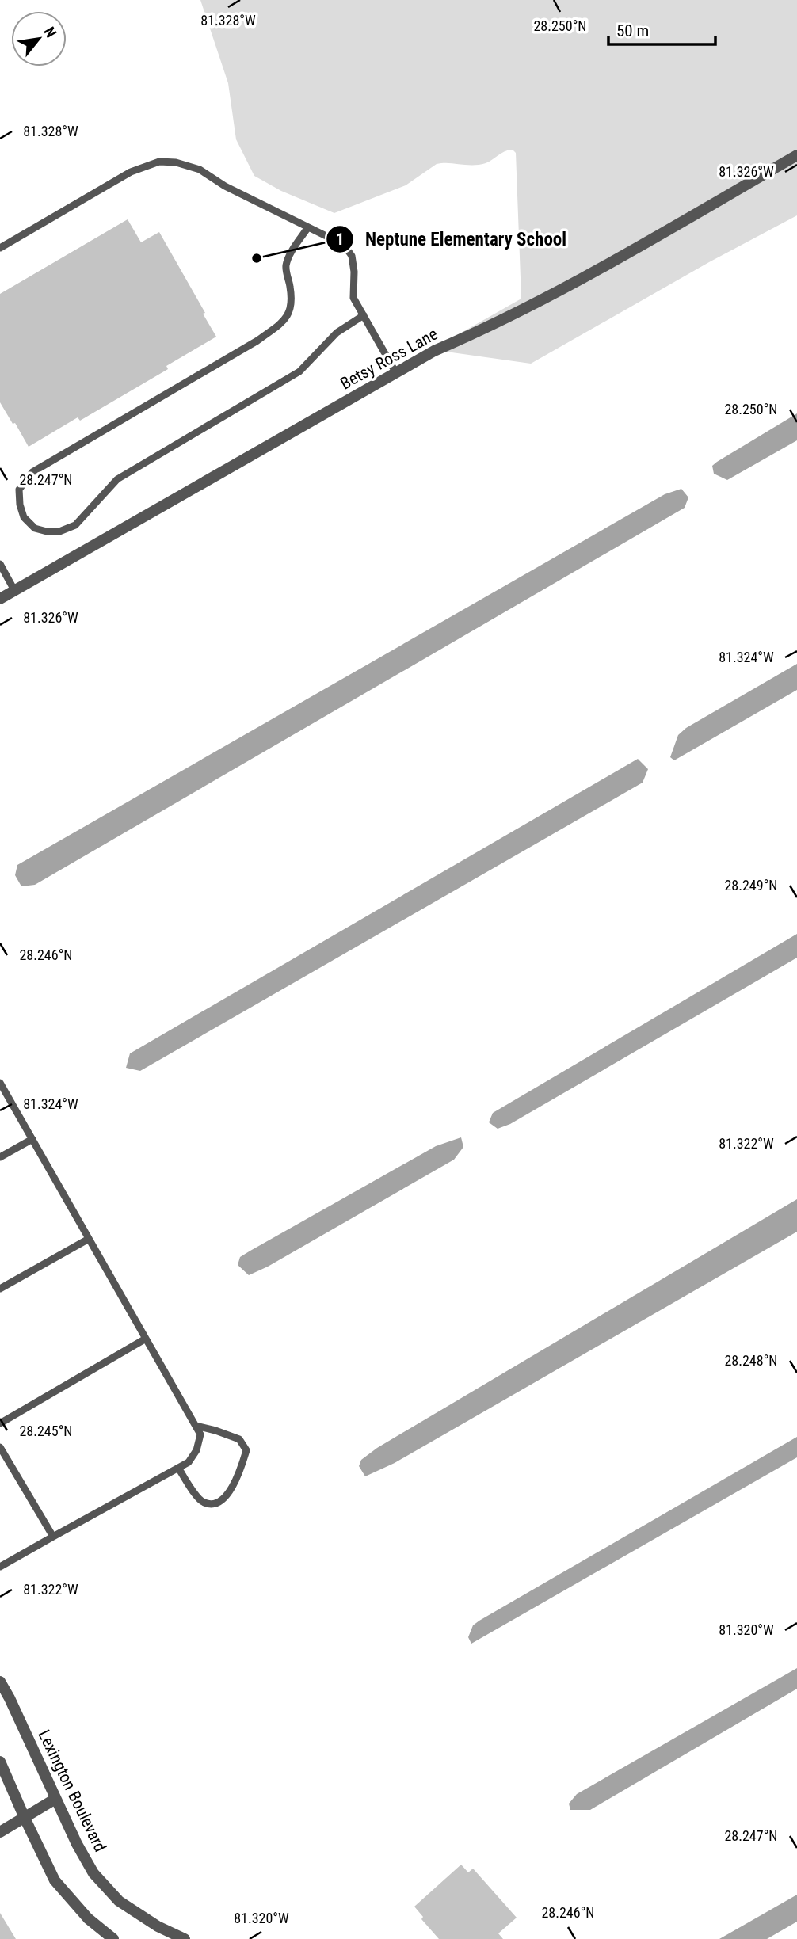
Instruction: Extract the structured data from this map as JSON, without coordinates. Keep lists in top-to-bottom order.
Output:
{
  "streets": {
    "street": ["Betsy Ross Lane", "Lexington Boulevard"]
  },
  "places": ["Neptune Elementary School"],
  "scale_bar": "50 m",
  "north": "top right",
  "coordinates": [
    "81.328°W",
    "28.250°N",
    "81.326°W",
    "28.247°N",
    "81.324°W",
    "28.249°N",
    "28.246°N",
    "81.322°W",
    "28.248°N",
    "28.245°N",
    "81.320°W"
  ]
}
